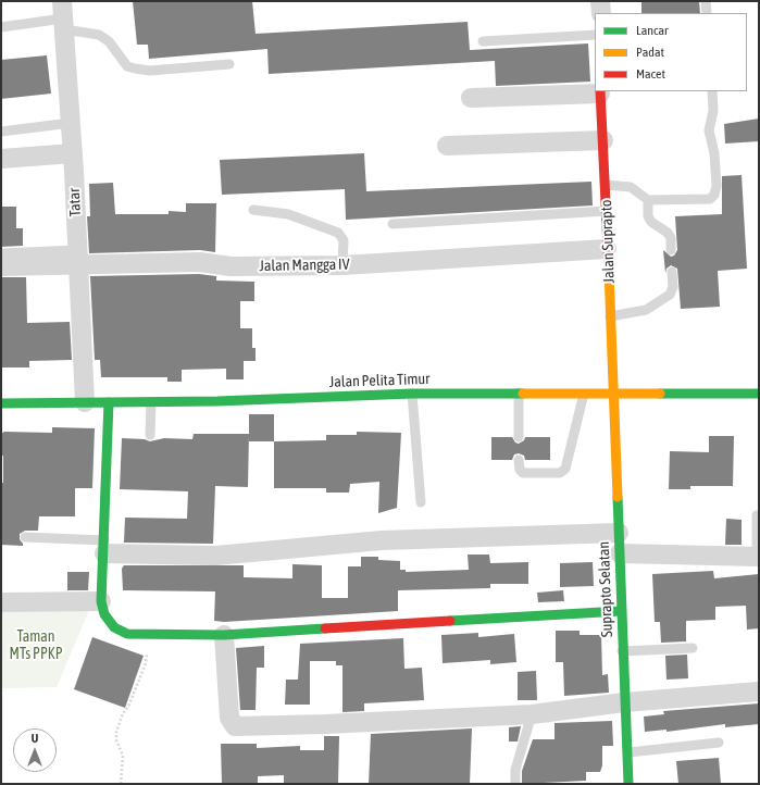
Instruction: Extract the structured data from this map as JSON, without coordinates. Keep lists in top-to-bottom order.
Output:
{
  "streets": {
    "street": [
      "Tatar",
      "Jalan Suprapto",
      "Jalan Mangga IV",
      "Jalan Pelita Timur",
      "Suprapto Selatan"
    ]
  },
  "crossings": [
    ["Tatar", "Jalan Mangga IV"],
    ["Tatar", "Jalan Pelita Timur"],
    ["Jalan Suprapto", "Jalan Mangga IV"],
    ["Jalan Suprapto", "Jalan Pelita Timur"],
    ["Jalan Suprapto", "Suprapto Selatan"],
    ["Jalan Pelita Timur", "Suprapto Selatan"]
  ],
  "parks": ["Taman MTs PPKP"],
  "legend": ["Lancar", "Padat", "Macet"],
  "north": "top"
}
